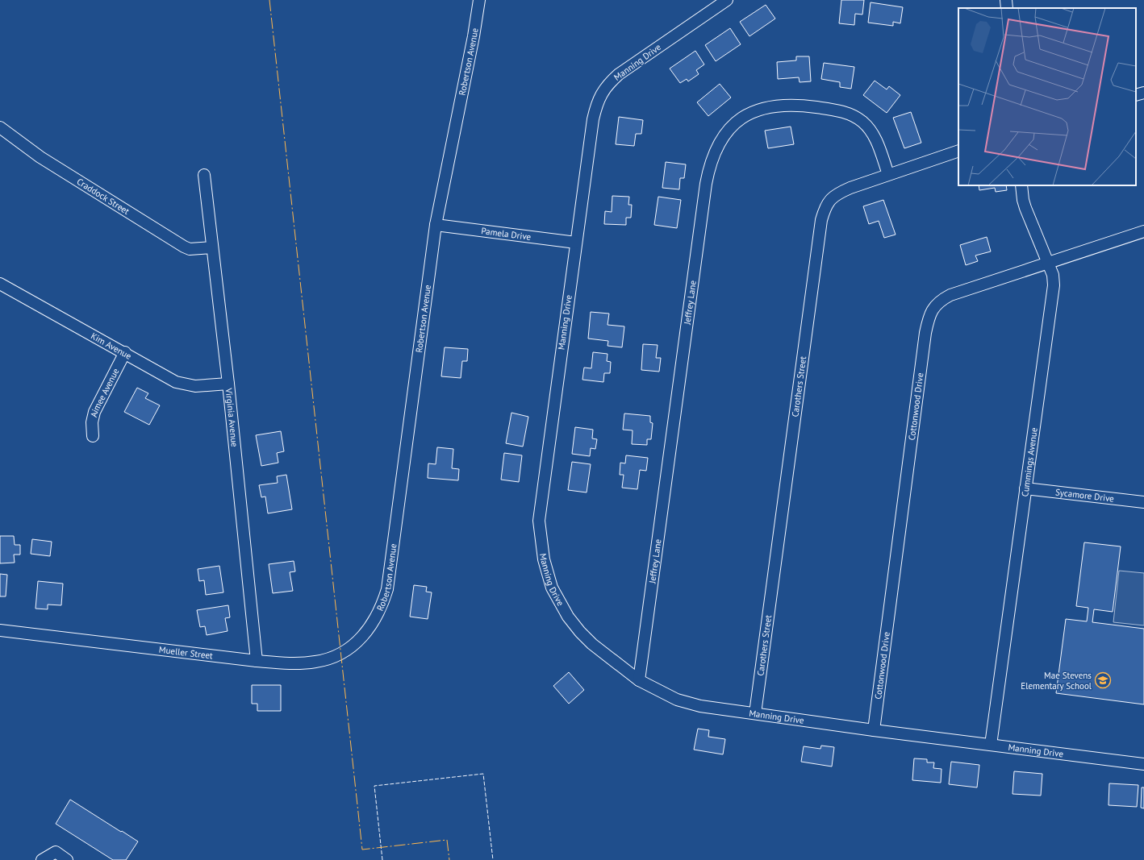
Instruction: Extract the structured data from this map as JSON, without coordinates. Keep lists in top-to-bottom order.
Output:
{
  "streets": {
    "street": [
      "Robertson Avenue",
      "Manning Drive",
      "Craddock Street",
      "Pamela Drive",
      "Jeffrey Lane",
      "Kim Avenue",
      "Carothers Street",
      "Aimee Avenue",
      "Cottonwood Drive",
      "Virginia Avenue",
      "Cummings Avenue",
      "Sycamore Drive",
      "Mueller Street"
    ]
  },
  "crossings": [
    ["Robertson Avenue", "Pamela Drive"],
    ["Robertson Avenue", "Mueller Street"],
    ["Manning Drive", "Pamela Drive"],
    ["Manning Drive", "Jeffrey Lane"],
    ["Manning Drive", "Carothers Street"],
    ["Manning Drive", "Cottonwood Drive"],
    ["Manning Drive", "Cummings Avenue"],
    ["Craddock Street", "Virginia Avenue"],
    ["Jeffrey Lane", "Carothers Street"],
    ["Kim Avenue", "Aimee Avenue"],
    ["Kim Avenue", "Virginia Avenue"],
    ["Cottonwood Drive", "Cummings Avenue"],
    ["Virginia Avenue", "Mueller Street"],
    ["Cummings Avenue", "Sycamore Drive"]
  ],
  "places": {
    "school or university": ["Mae Stevens Elementary School"]
  }
}
